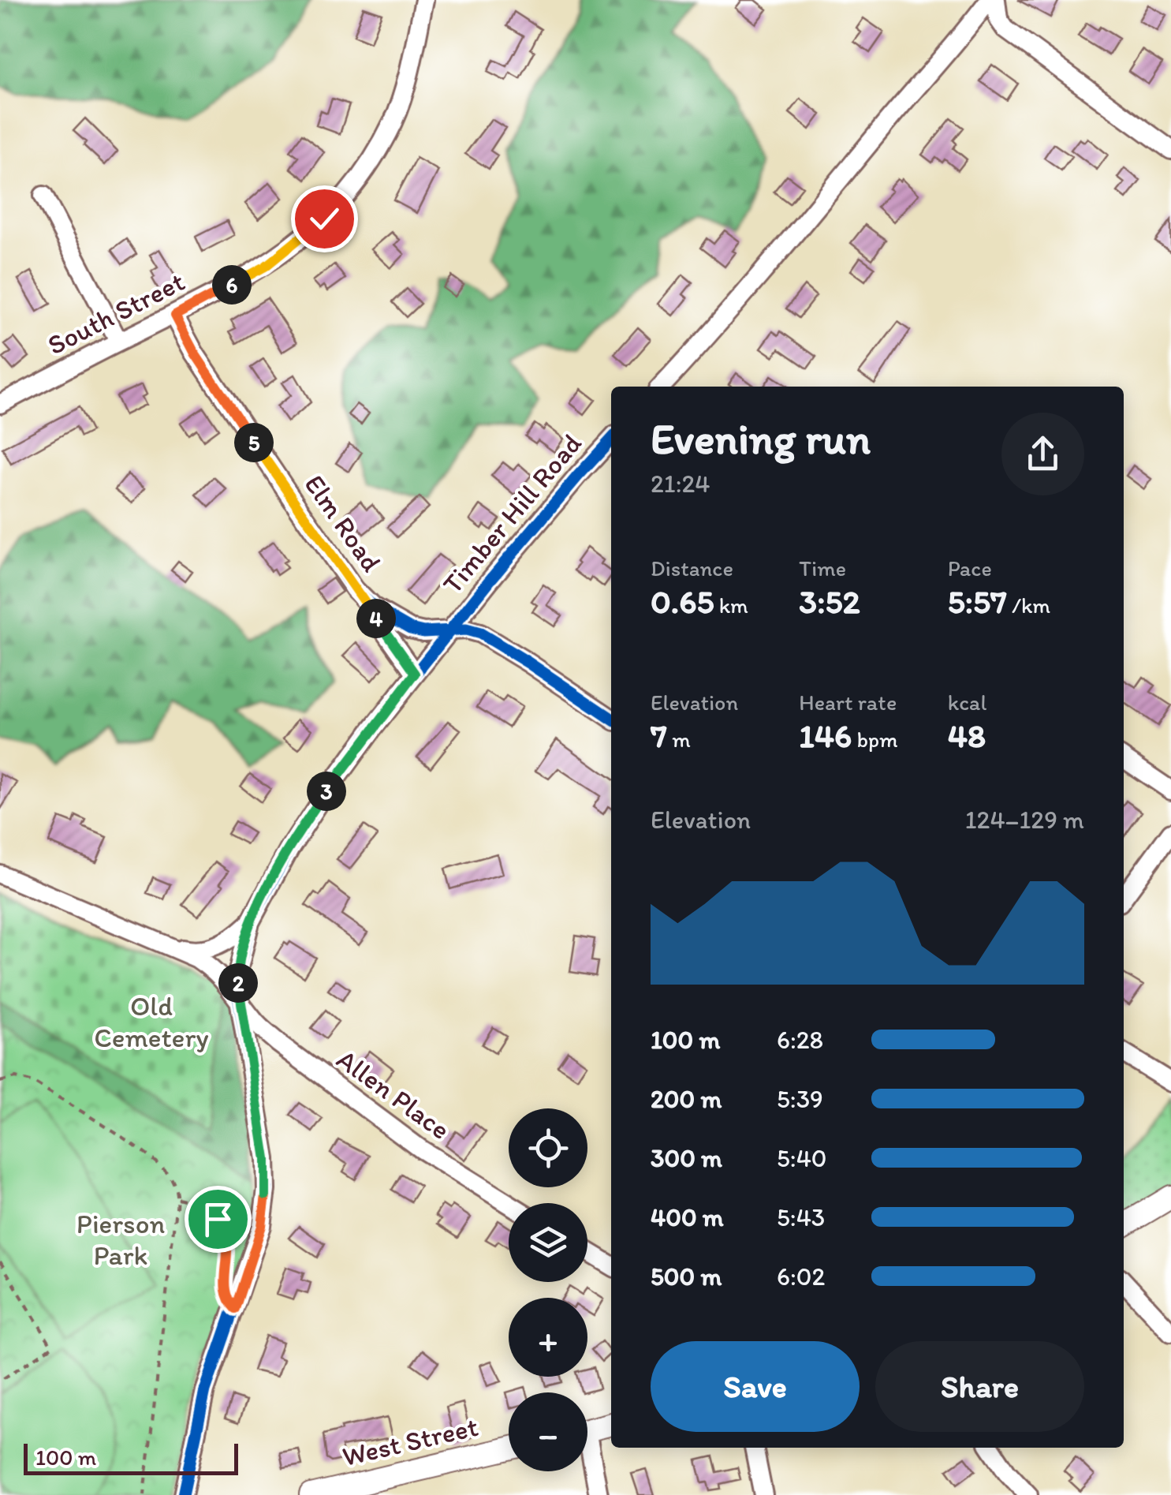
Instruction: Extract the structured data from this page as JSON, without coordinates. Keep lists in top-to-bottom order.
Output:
{
  "streets": {
    "main road": ["West Street"],
    "street": [
      "South Street",
      "Timber Hill Road",
      "Elm Road",
      "Allen Place"
    ]
  },
  "crossings": [
    ["South Street", "Elm Road"],
    ["Timber Hill Road", "Elm Road"],
    ["Timber Hill Road", "Allen Place"]
  ],
  "parks": ["Old Cemetery", "Pierson Park"],
  "scale_bar": "100 m",
  "page": {
    "pins": [
      "6",
      "5",
      "4",
      "3",
      "2"
    ],
    "heading": ["Evening run", "21:24"],
    "stats": [
      ["Distance", "0.65 km"],
      ["Time", "3:52"],
      ["Pace", "5:57 /km"],
      ["Elevation", "7 m"],
      ["Heart rate", "146 bpm"],
      ["kcal", "48"]
    ],
    "chart": ["Elevation", "124–129 m"],
    "list": [
      {
        "name": "100 m",
        "note": "6:28"
      },
      {
        "name": "200 m",
        "note": "5:39"
      },
      {
        "name": "300 m",
        "note": "5:40"
      },
      {
        "name": "400 m",
        "note": "5:43"
      },
      {
        "name": "500 m",
        "note": "6:02"
      }
    ],
    "map_buttons": ["+", "−"],
    "buttons": ["Save", "Share"],
    "scale": "100 m"
  }
}
